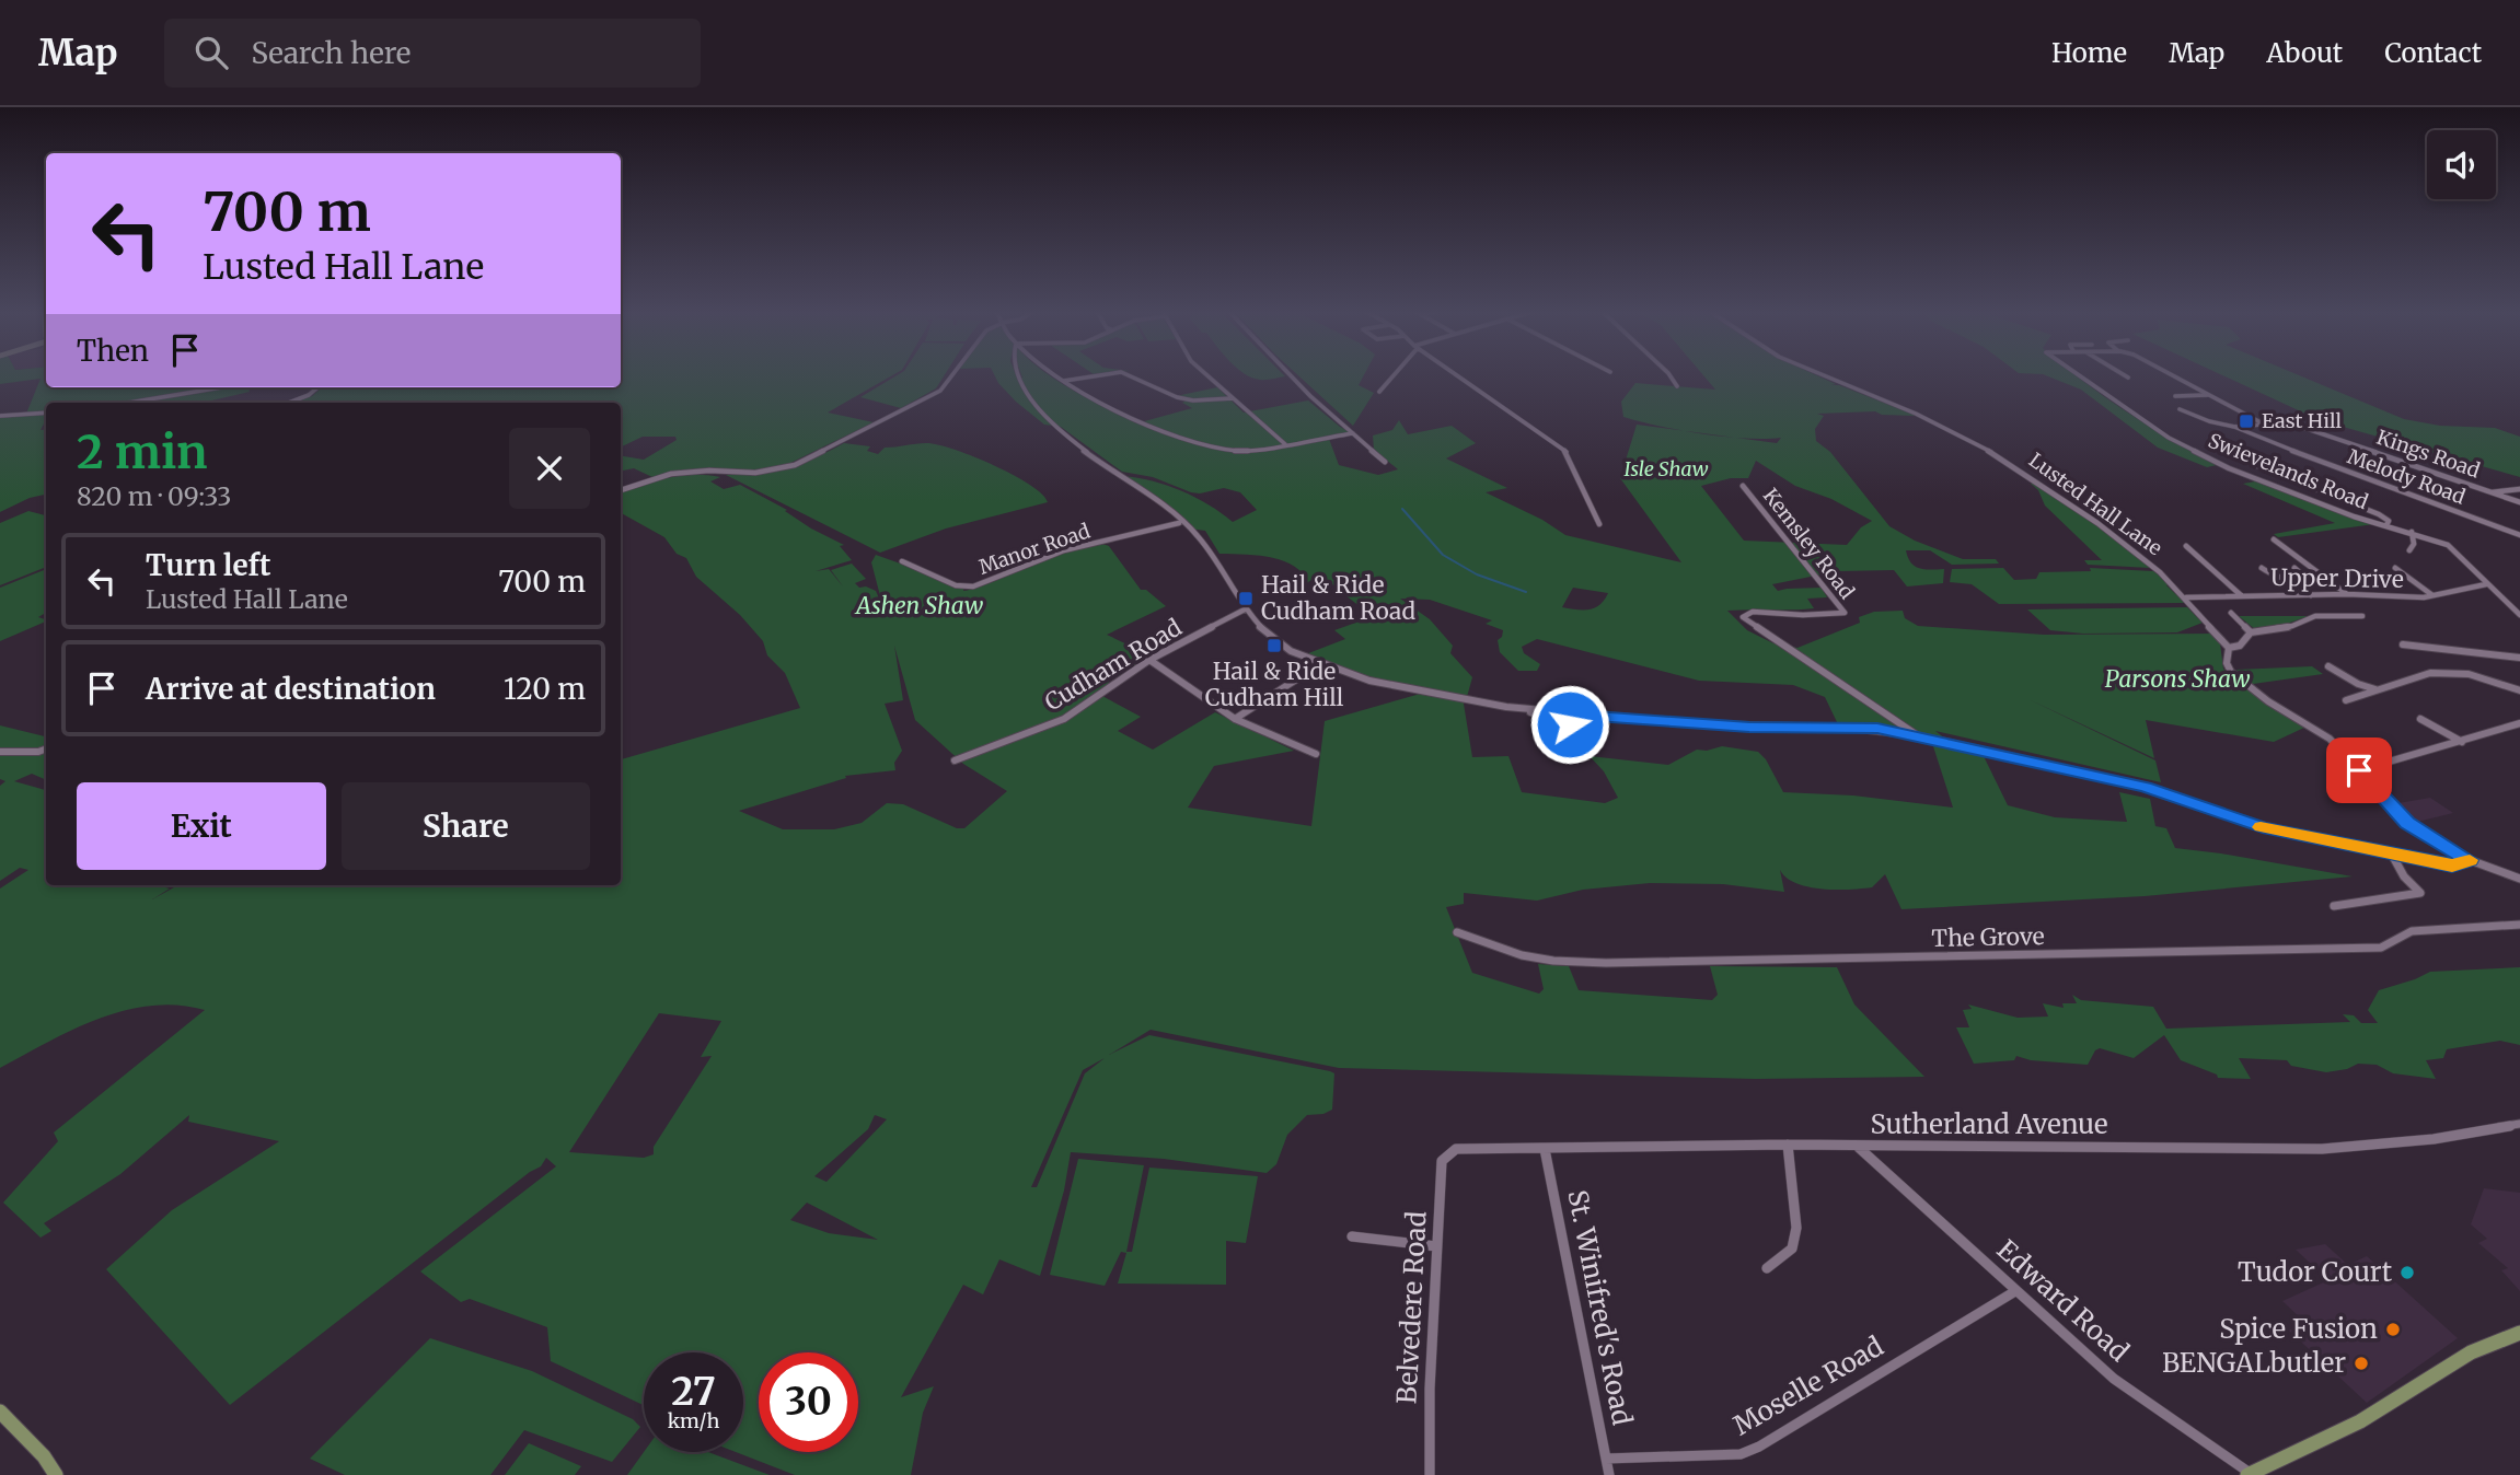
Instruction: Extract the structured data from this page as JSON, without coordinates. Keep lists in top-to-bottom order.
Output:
{
  "streets": {
    "street": [
      "Kings Road",
      "Swievelands Road",
      "Melody Road",
      "Lusted Hall Lane",
      "Kemsley Road",
      "Manor Road",
      "Upper Drive",
      "Cudham Road",
      "The Grove",
      "Sutherland Avenue",
      "Edward Road",
      "Belvedere Road",
      "St. Winifred's Road",
      "Moselle Road"
    ]
  },
  "crossings": [
    ["Swievelands Road", "Upper Drive"],
    ["Lusted Hall Lane", "Upper Drive"],
    ["Sutherland Avenue", "Edward Road"],
    ["Sutherland Avenue", "Belvedere Road"],
    ["Sutherland Avenue", "St. Winifred's Road"],
    ["Edward Road", "Moselle Road"],
    ["St. Winifred's Road", "Moselle Road"]
  ],
  "parks": ["Isle Shaw", "Ashen Shaw", "Parsons Shaw"],
  "places": {
    "transit": ["East Hill", "Hail & Ride Cudham Road", "Hail & Ride Cudham Hill"],
    "other": ["Tudor Court", "Spice Fusion", "BENGALbutler"]
  },
  "page": {
    "header": "Map",
    "search": "Search here",
    "nav": [
      "Home",
      "Map",
      "About",
      "Contact"
    ],
    "turn": ["700 m", "Lusted Hall Lane"],
    "then": "Then",
    "heading": ["2 min", "820 m · 09:33"],
    "list": [
      {
        "name": "Turn left",
        "note": "Lusted Hall Lane",
        "value": "700 m"
      },
      {
        "name": "Arrive at destination",
        "value": "120 m"
      }
    ],
    "buttons": ["Exit", "Share"],
    "speed": "27 km/h",
    "limit": "30"
  }
}
